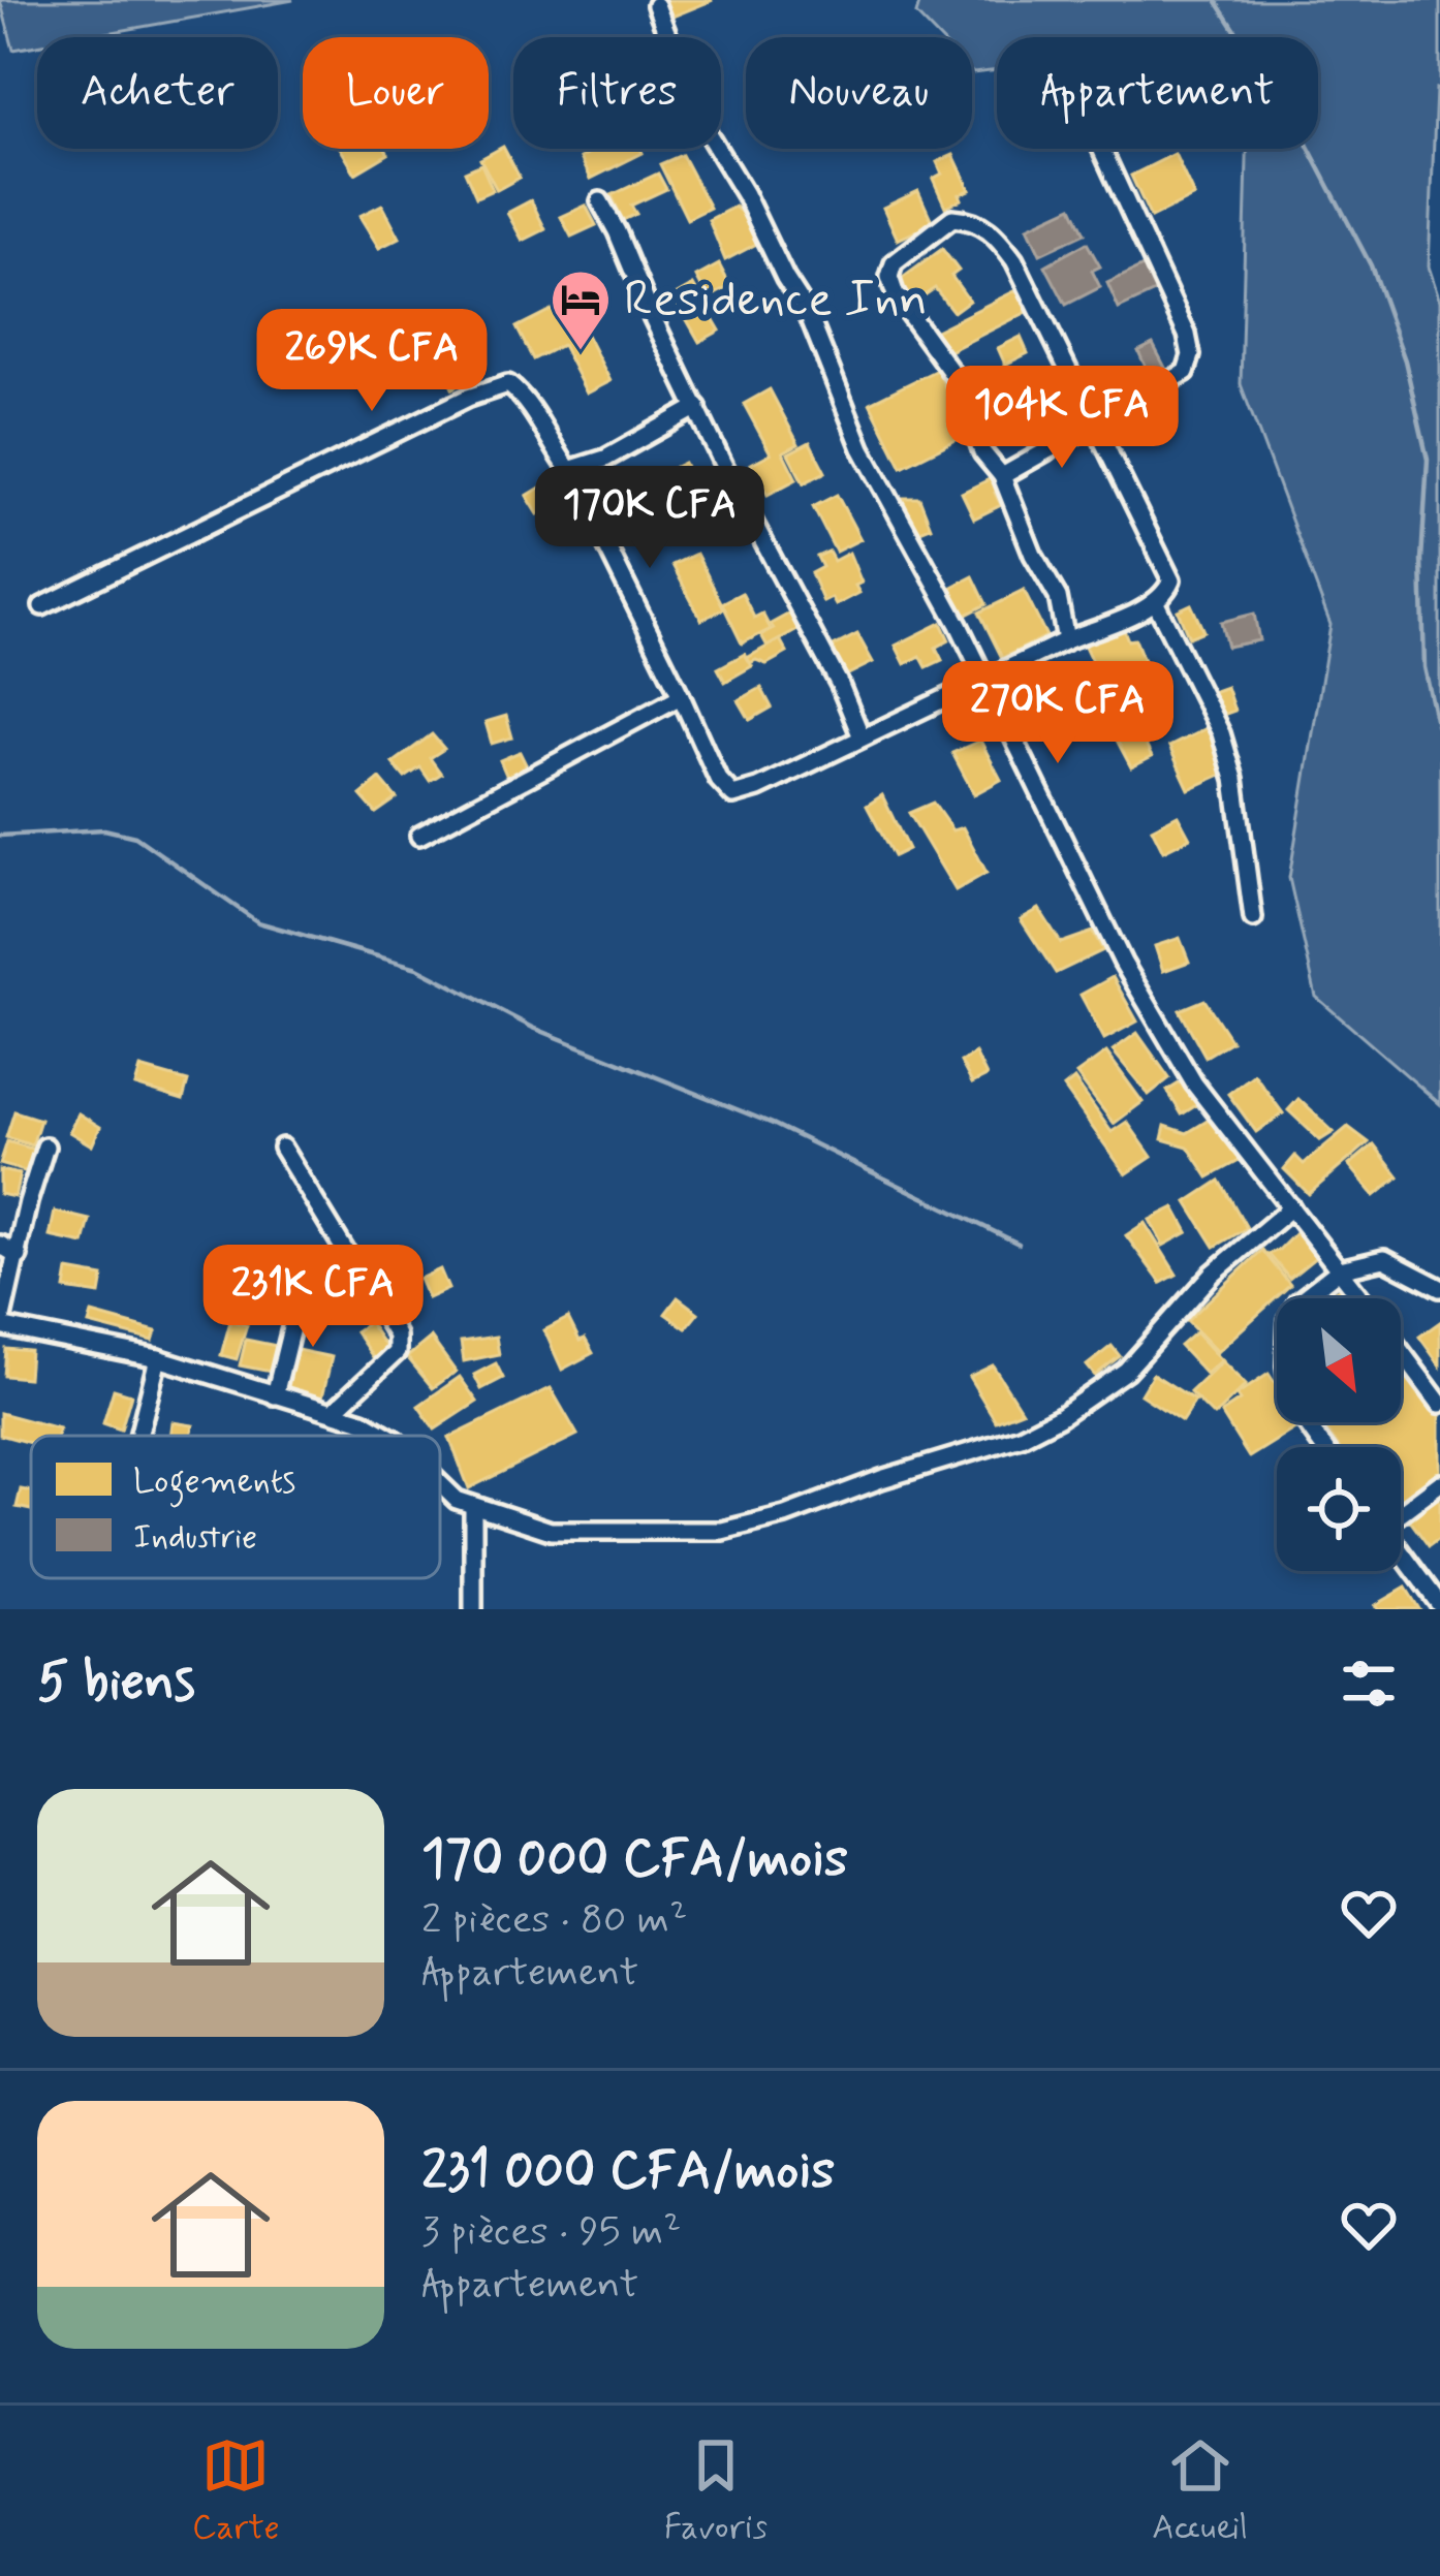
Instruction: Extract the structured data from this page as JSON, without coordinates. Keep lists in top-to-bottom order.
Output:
{
  "places": {
    "hotel": ["Residence Inn"]
  },
  "legend": ["Logements", "Industrie"],
  "north": "bottom right",
  "page": {
    "chip": [
      "Acheter",
      "Louer",
      "Filtres",
      "Nouveau",
      "Appartement"
    ],
    "price": [
      "269K CFA",
      "104K CFA",
      "170K CFA",
      "270K CFA",
      "231K CFA"
    ],
    "heading": "5 biens",
    "list": [
      {
        "name": "170 000 CFA/mois",
        "note": "2 pièces · 80 m² · Appartement"
      },
      {
        "name": "231 000 CFA/mois",
        "note": "3 pièces · 95 m² · Appartement"
      }
    ],
    "tabs": ["Carte", "Favoris", "Accueil"]
  }
}
